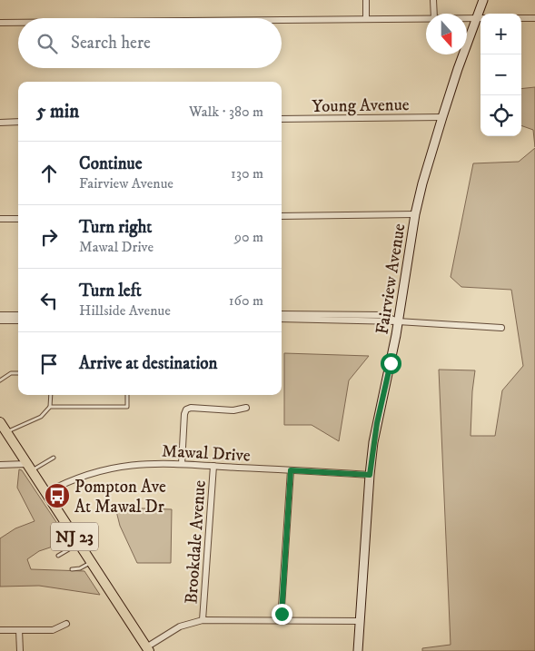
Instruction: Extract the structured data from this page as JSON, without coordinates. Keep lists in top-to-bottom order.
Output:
{
  "streets": {
    "main road": ["Fairview Avenue", "NJ 23"],
    "street": ["Young Avenue", "Mawal Drive", "Brookdale Avenue"]
  },
  "crossings": [
    ["Young Avenue", "Fairview Avenue"],
    ["Fairview Avenue", "Mawal Drive"],
    ["Mawal Drive", "NJ 23"],
    ["Mawal Drive", "Brookdale Avenue"]
  ],
  "places": {
    "bus stop": ["Pompton Ave At Mawal Dr"]
  },
  "north": "bottom",
  "page": {
    "map_buttons": ["+", "−"],
    "search": "Search here",
    "heading": ["5 min", "Walk · 380 m"],
    "list": [
      ["Continue", "Fairview Avenue", "130 m"],
      ["Turn right", "Mawal Drive", "90 m"],
      ["Turn left", "Hillside Avenue", "160 m"],
      "Arrive at destination"
    ]
  }
}
